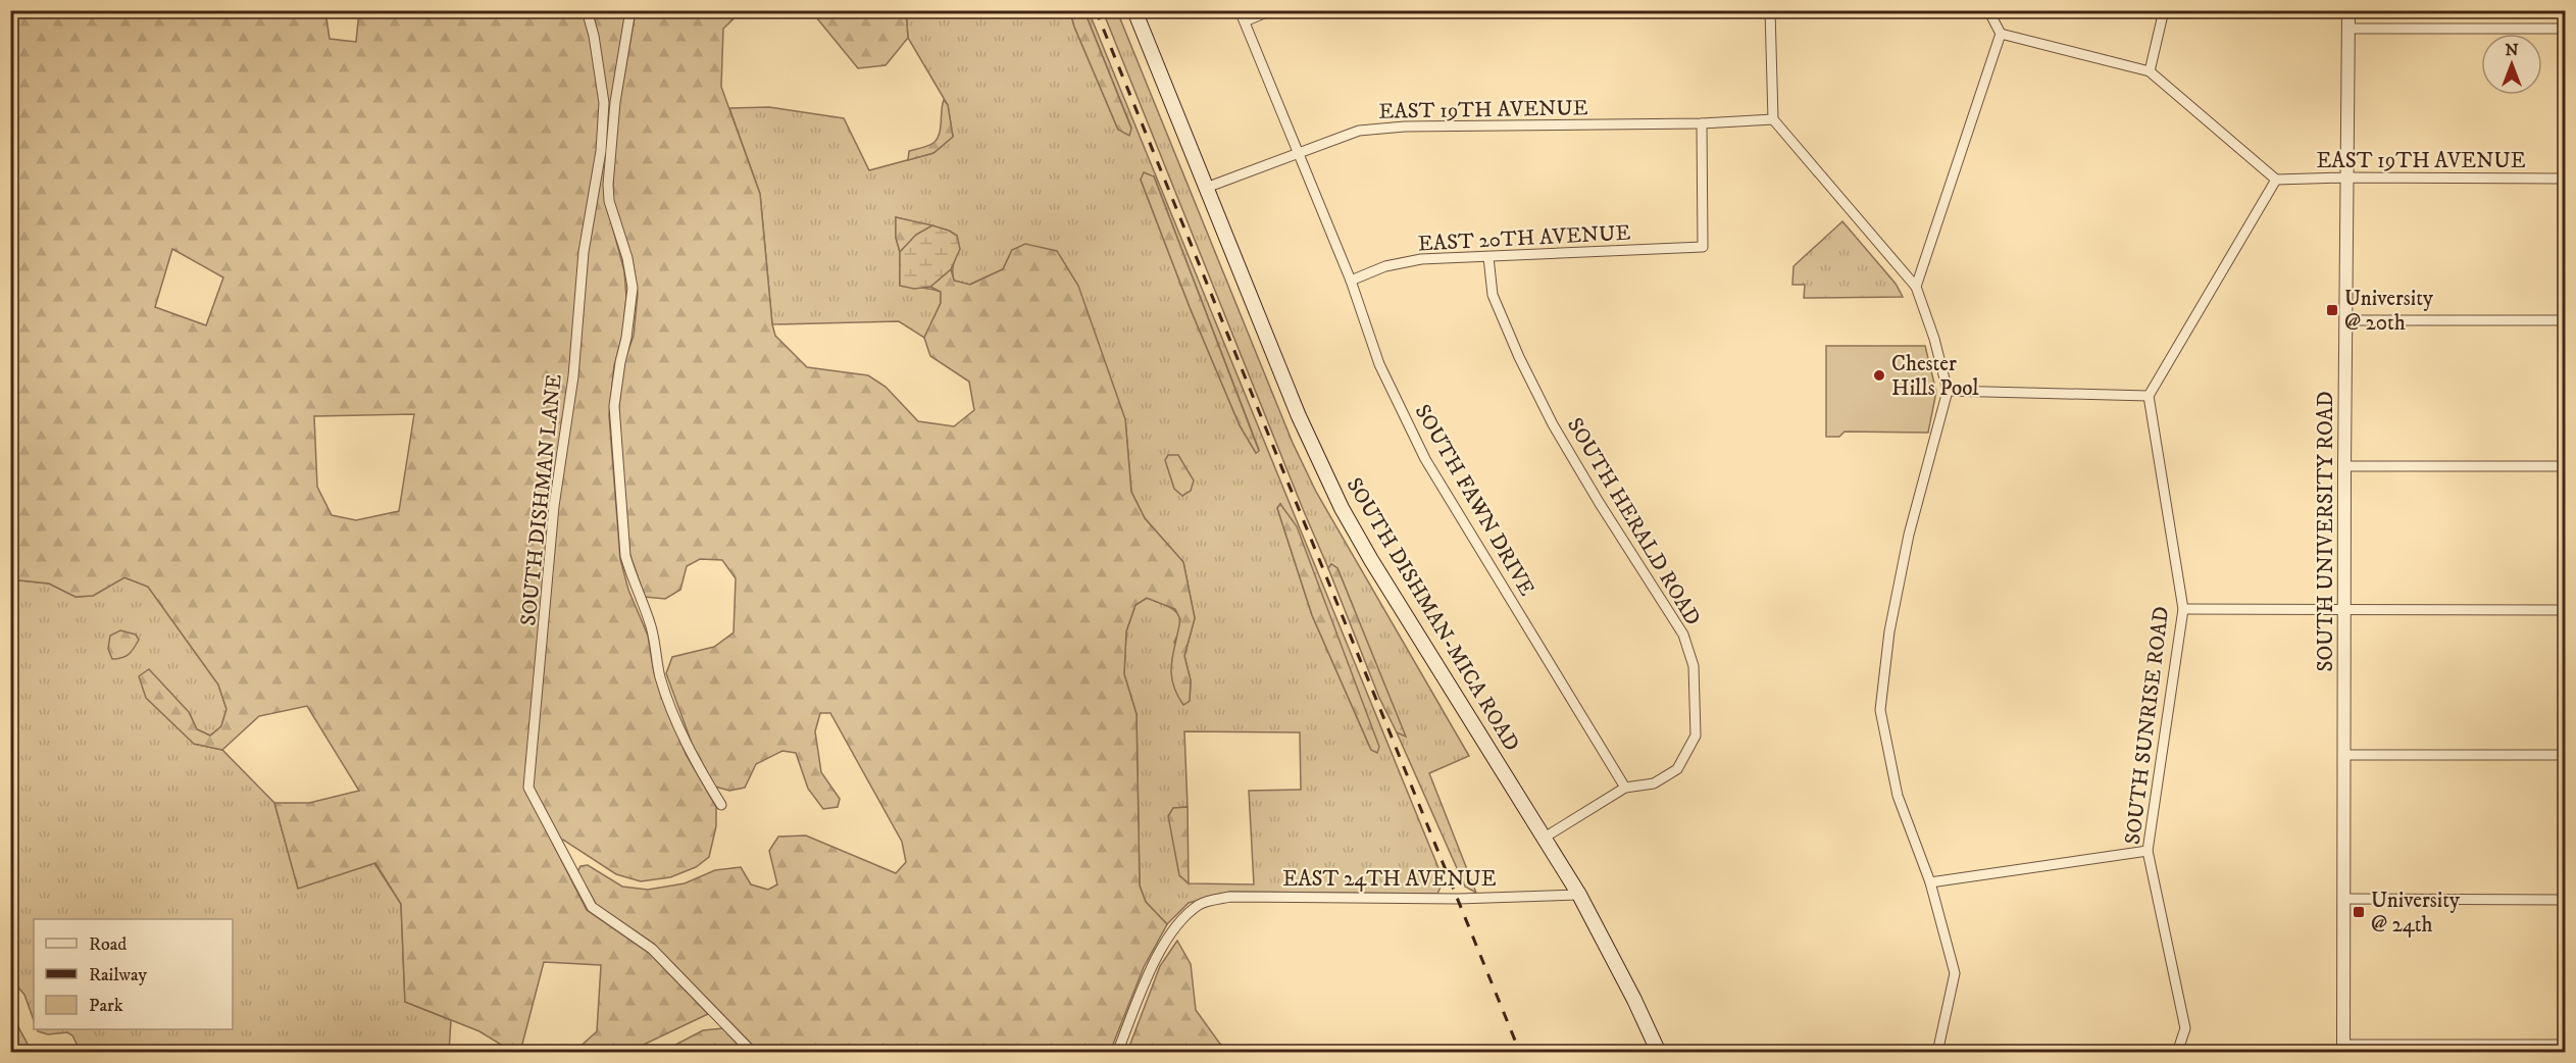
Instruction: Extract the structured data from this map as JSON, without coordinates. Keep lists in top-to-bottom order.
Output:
{
  "streets": {
    "main road": ["SOUTH DISHMAN-MICA ROAD"],
    "street": [
      "EAST 19TH AVENUE",
      "EAST 20TH AVENUE",
      "SOUTH DISHMAN LANE",
      "SOUTH FAWN DRIVE",
      "SOUTH HERALD ROAD",
      "SOUTH UNIVERSITY ROAD",
      "SOUTH SUNRISE ROAD",
      "EAST 24TH AVENUE"
    ]
  },
  "crossings": [
    ["EAST 19TH AVENUE", "EAST 20TH AVENUE"],
    ["EAST 19TH AVENUE", "SOUTH FAWN DRIVE"],
    ["EAST 19TH AVENUE", "SOUTH UNIVERSITY ROAD"],
    ["EAST 19TH AVENUE", "SOUTH DISHMAN-MICA ROAD"],
    ["EAST 20TH AVENUE", "SOUTH FAWN DRIVE"],
    ["EAST 20TH AVENUE", "SOUTH HERALD ROAD"],
    ["SOUTH FAWN DRIVE", "SOUTH HERALD ROAD"],
    ["SOUTH HERALD ROAD", "SOUTH DISHMAN-MICA ROAD"],
    ["SOUTH DISHMAN-MICA ROAD", "EAST 24TH AVENUE"]
  ],
  "places": {
    "transit": ["University @ 20th", "University @ 24th"],
    "other": ["Chester Hills Pool"]
  },
  "legend": ["Road", "Railway", "Park"],
  "north": "top"
}
